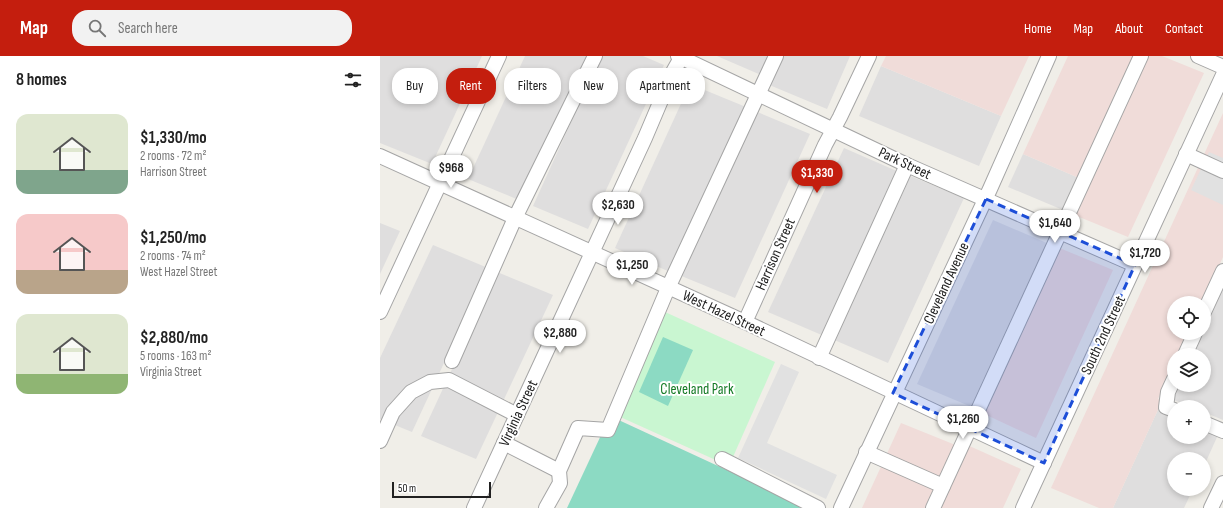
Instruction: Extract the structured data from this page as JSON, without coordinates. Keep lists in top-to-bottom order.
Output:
{
  "streets": {
    "street": [
      "Park Street",
      "Harrison Street",
      "Cleveland Avenue",
      "West Hazel Street",
      "South 2nd Street",
      "Virginia Street"
    ]
  },
  "crossings": [
    ["Park Street", "Harrison Street"],
    ["Park Street", "Cleveland Avenue"],
    ["Park Street", "South 2nd Street"],
    ["Park Street", "Virginia Street"],
    ["Harrison Street", "West Hazel Street"],
    ["Cleveland Avenue", "West Hazel Street"],
    ["West Hazel Street", "South 2nd Street"],
    ["West Hazel Street", "Virginia Street"]
  ],
  "parks": ["Cleveland Park"],
  "scale_bar": "50 m",
  "page": {
    "header": "Map",
    "search": "Search here",
    "nav": [
      "Home",
      "Map",
      "About",
      "Contact"
    ],
    "heading": "8 homes",
    "chip": [
      "Buy",
      "Rent",
      "Filters",
      "New",
      "Apartment"
    ],
    "list": [
      {
        "name": "$1,330/mo",
        "note": "2 rooms · 72 m² · Harrison Street"
      },
      {
        "name": "$1,250/mo",
        "note": "2 rooms · 74 m² · West Hazel Street"
      },
      {
        "name": "$2,880/mo",
        "note": "5 rooms · 163 m² · Virginia Street"
      }
    ],
    "price": [
      "$968",
      "$1,330",
      "$2,630",
      "$1,640",
      "$1,720",
      "$1,250",
      "$2,880",
      "$1,260"
    ],
    "map_buttons": ["+", "−"],
    "scale": "50 m"
  }
}
